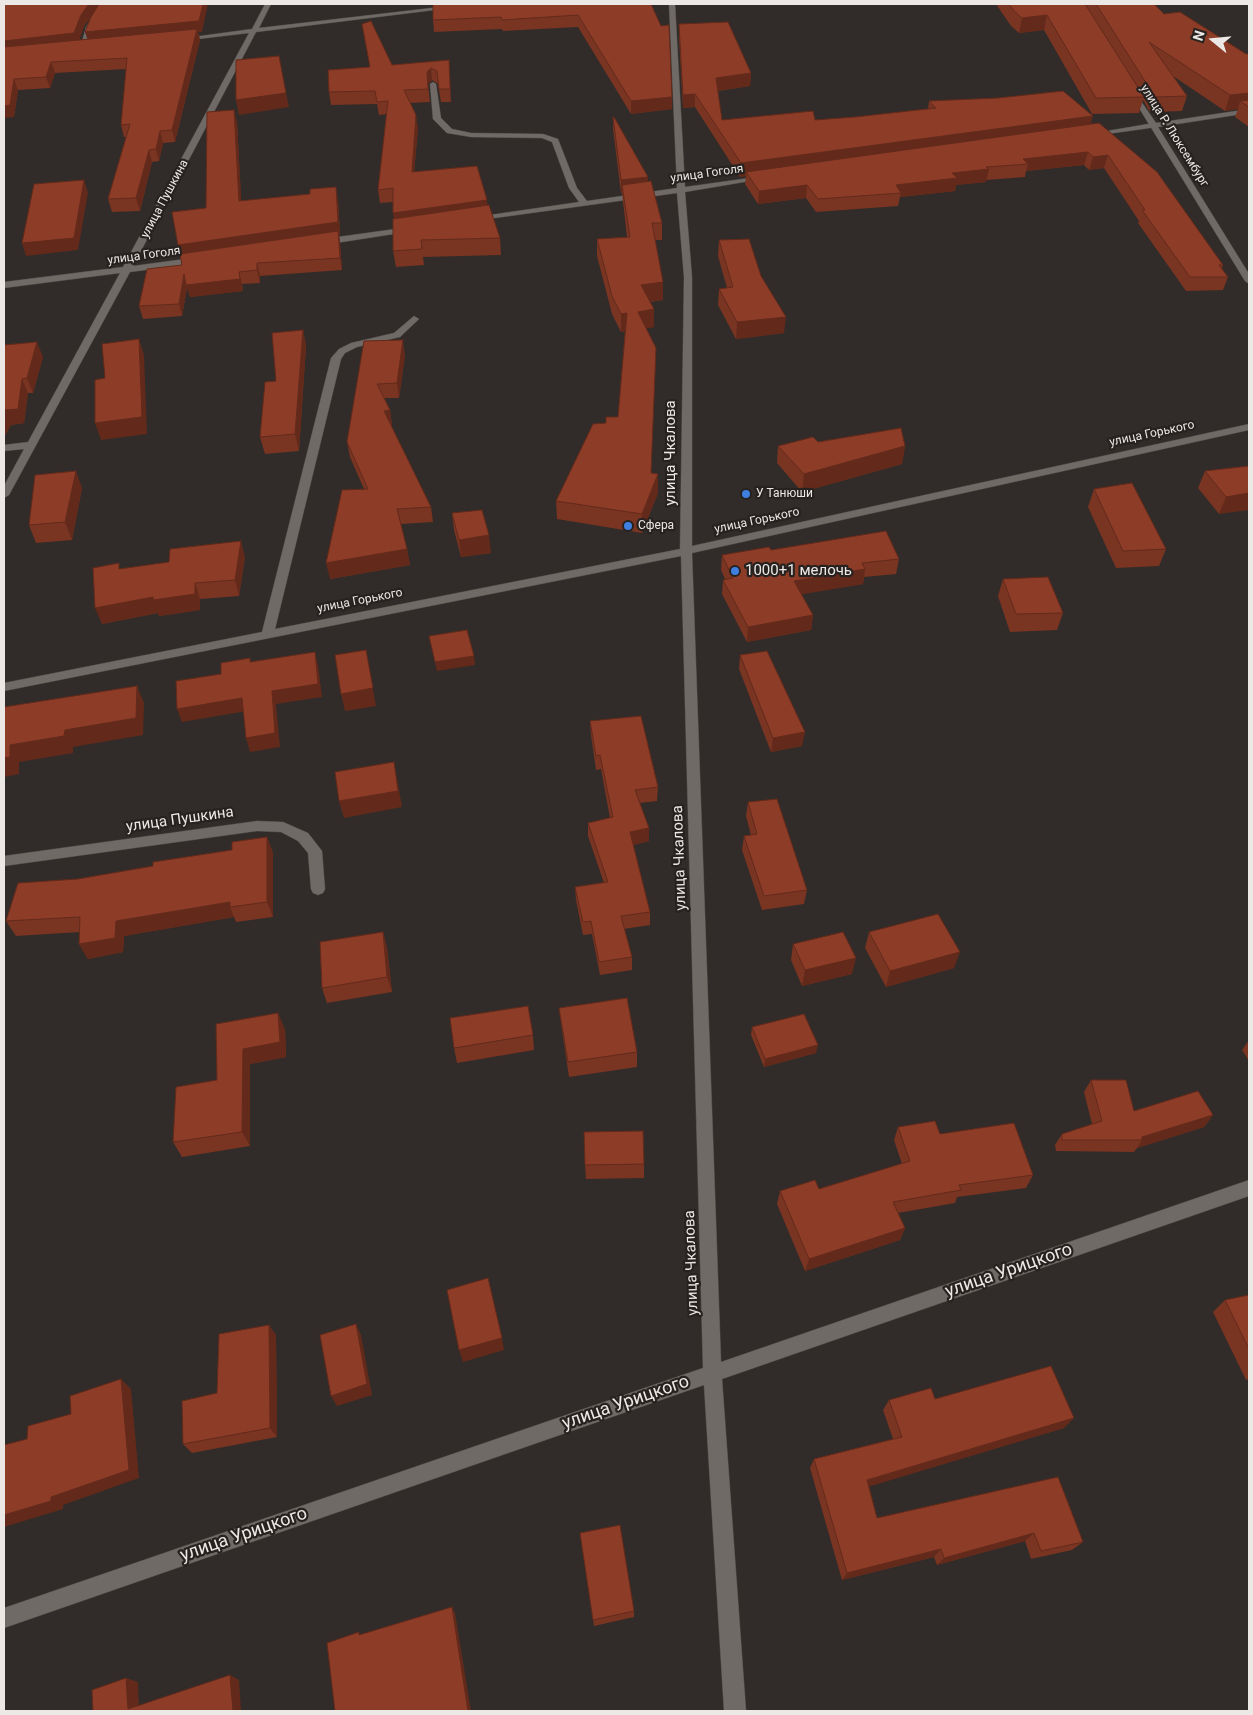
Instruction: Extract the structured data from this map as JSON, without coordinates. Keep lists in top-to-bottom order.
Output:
{
  "streets": {
    "street": [
      "улица Р. Люксембург",
      "улица Гоголя",
      "улица Пушкина",
      "улица Горького",
      "улица Чкалова",
      "улица Урицкого"
    ]
  },
  "crossings": [
    ["улица Гоголя", "улица Пушкина"],
    ["улица Гоголя", "улица Чкалова"],
    ["улица Горького", "улица Чкалова"],
    ["улица Чкалова", "улица Урицкого"]
  ],
  "places": ["У Танюши", "Сфера", "1000+1 мелочь"],
  "north": "left"
}
